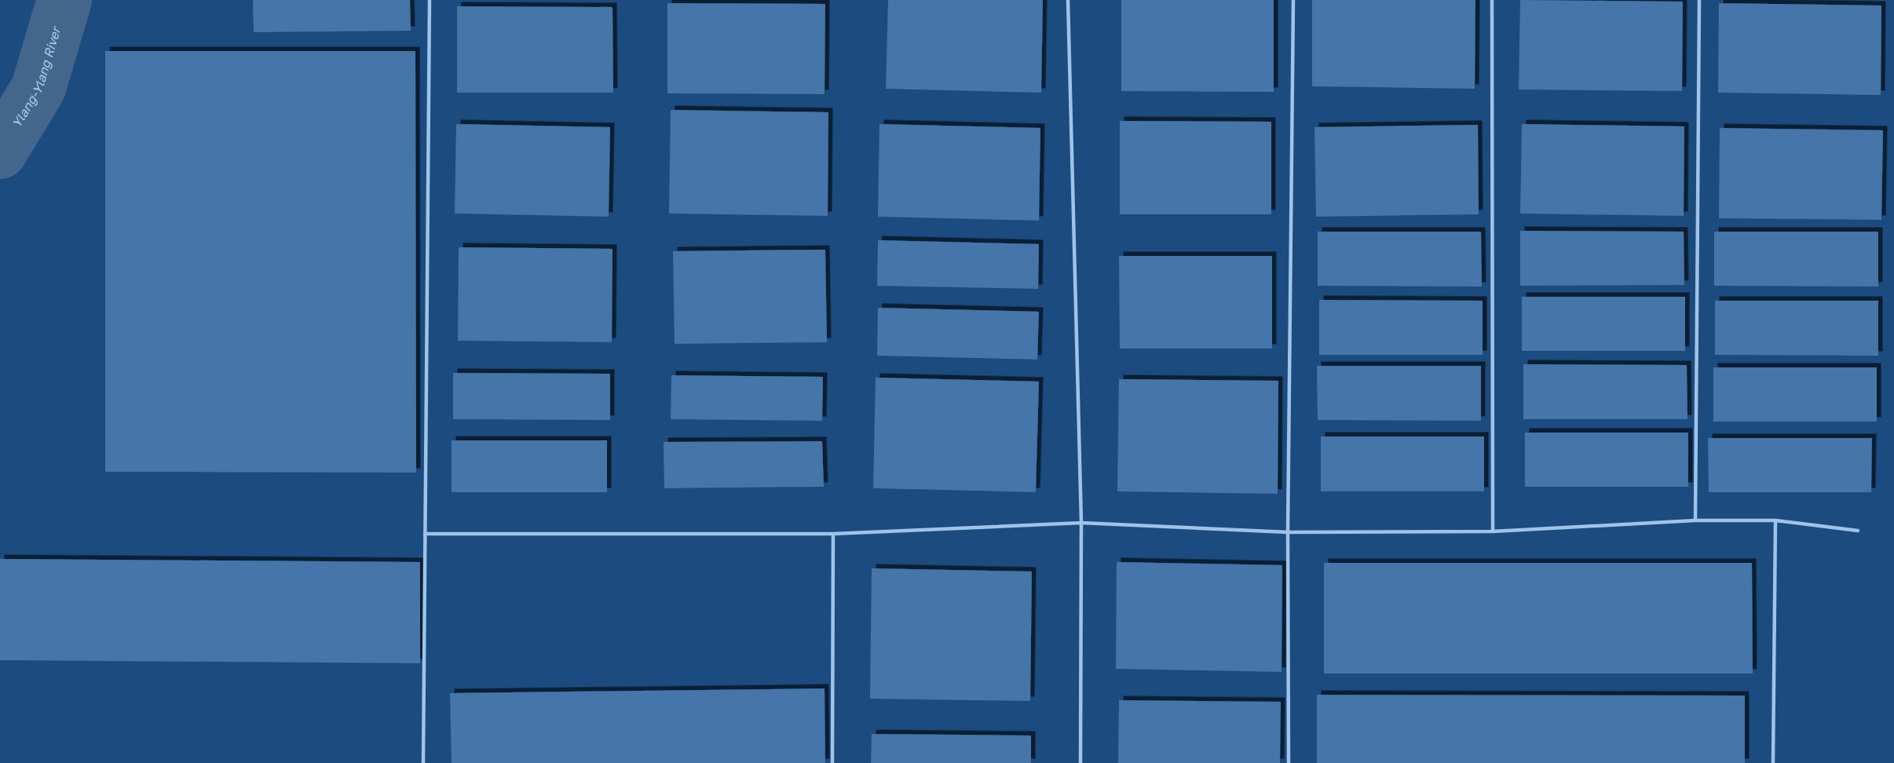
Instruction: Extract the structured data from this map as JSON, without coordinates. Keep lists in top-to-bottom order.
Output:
{
  "water": ["Ylang-Ylang River"]
}
